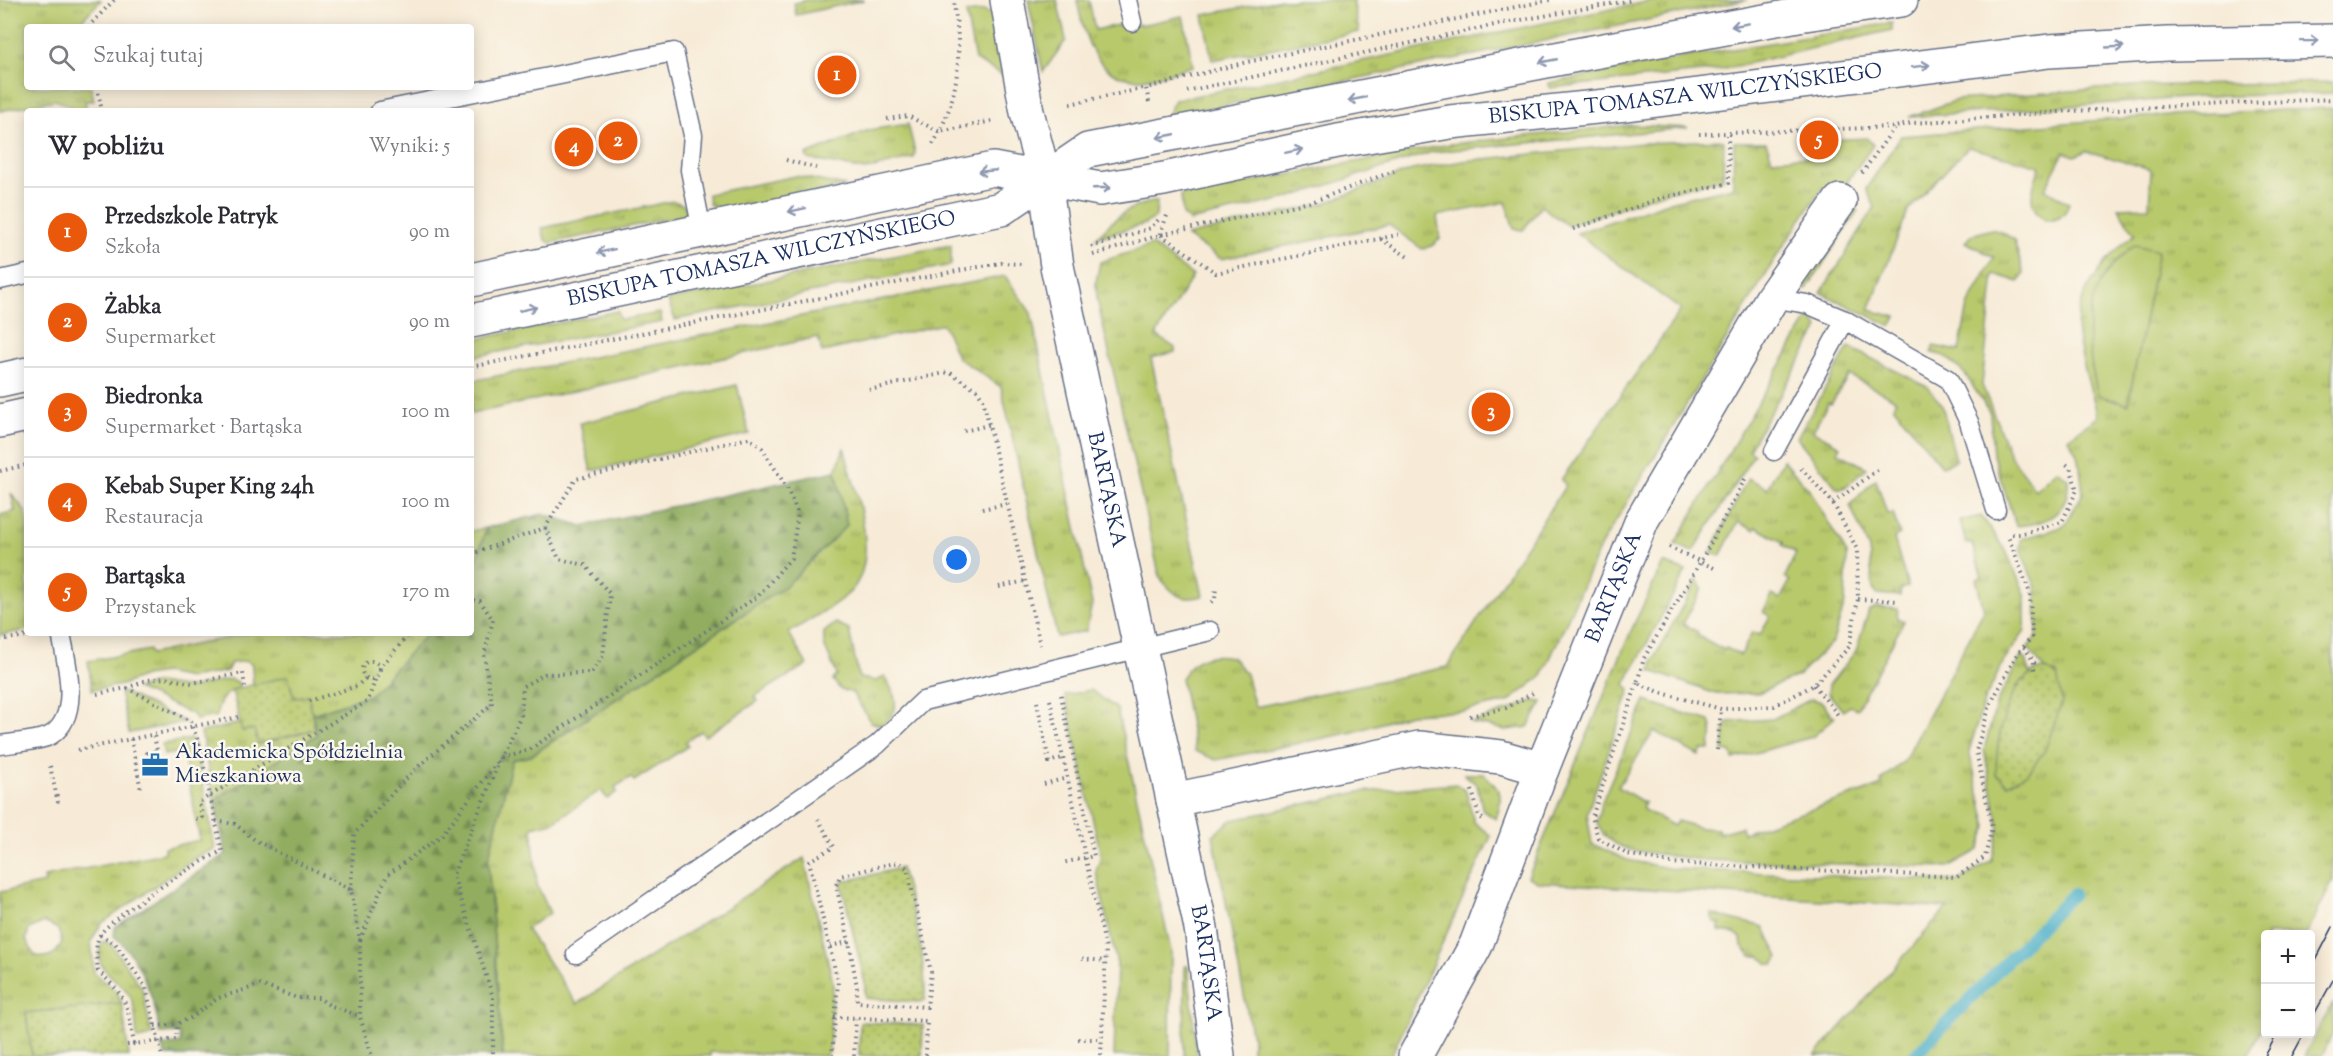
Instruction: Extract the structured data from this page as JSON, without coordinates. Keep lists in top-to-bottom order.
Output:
{
  "streets": {
    "street": ["BISKUPA TOMASZA WILCZYŃSKIEGO", "BARTĄSKA"]
  },
  "crossings": [
    ["BISKUPA TOMASZA WILCZYŃSKIEGO", "BARTĄSKA"]
  ],
  "places": {
    "office": ["Akademicka Spółdzielnia Mieszkaniowa"]
  },
  "page": {
    "search": "Szukaj tutaj",
    "pins": [
      "1",
      "5",
      "2",
      "4",
      "3"
    ],
    "heading": ["W pobliżu", "Wyniki: 5"],
    "list": [
      {
        "mark": "1",
        "name": "Przedszkole Patryk",
        "note": "Szkoła",
        "value": "90 m"
      },
      {
        "mark": "2",
        "name": "Żabka",
        "note": "Supermarket",
        "value": "90 m"
      },
      {
        "mark": "3",
        "name": "Biedronka",
        "note": "Supermarket · Bartąska",
        "value": "100 m"
      },
      {
        "mark": "4",
        "name": "Kebab Super King 24h",
        "note": "Restauracja",
        "value": "100 m"
      },
      {
        "mark": "5",
        "name": "Bartąska",
        "note": "Przystanek",
        "value": "170 m"
      }
    ],
    "map_buttons": ["+", "−"]
  }
}
